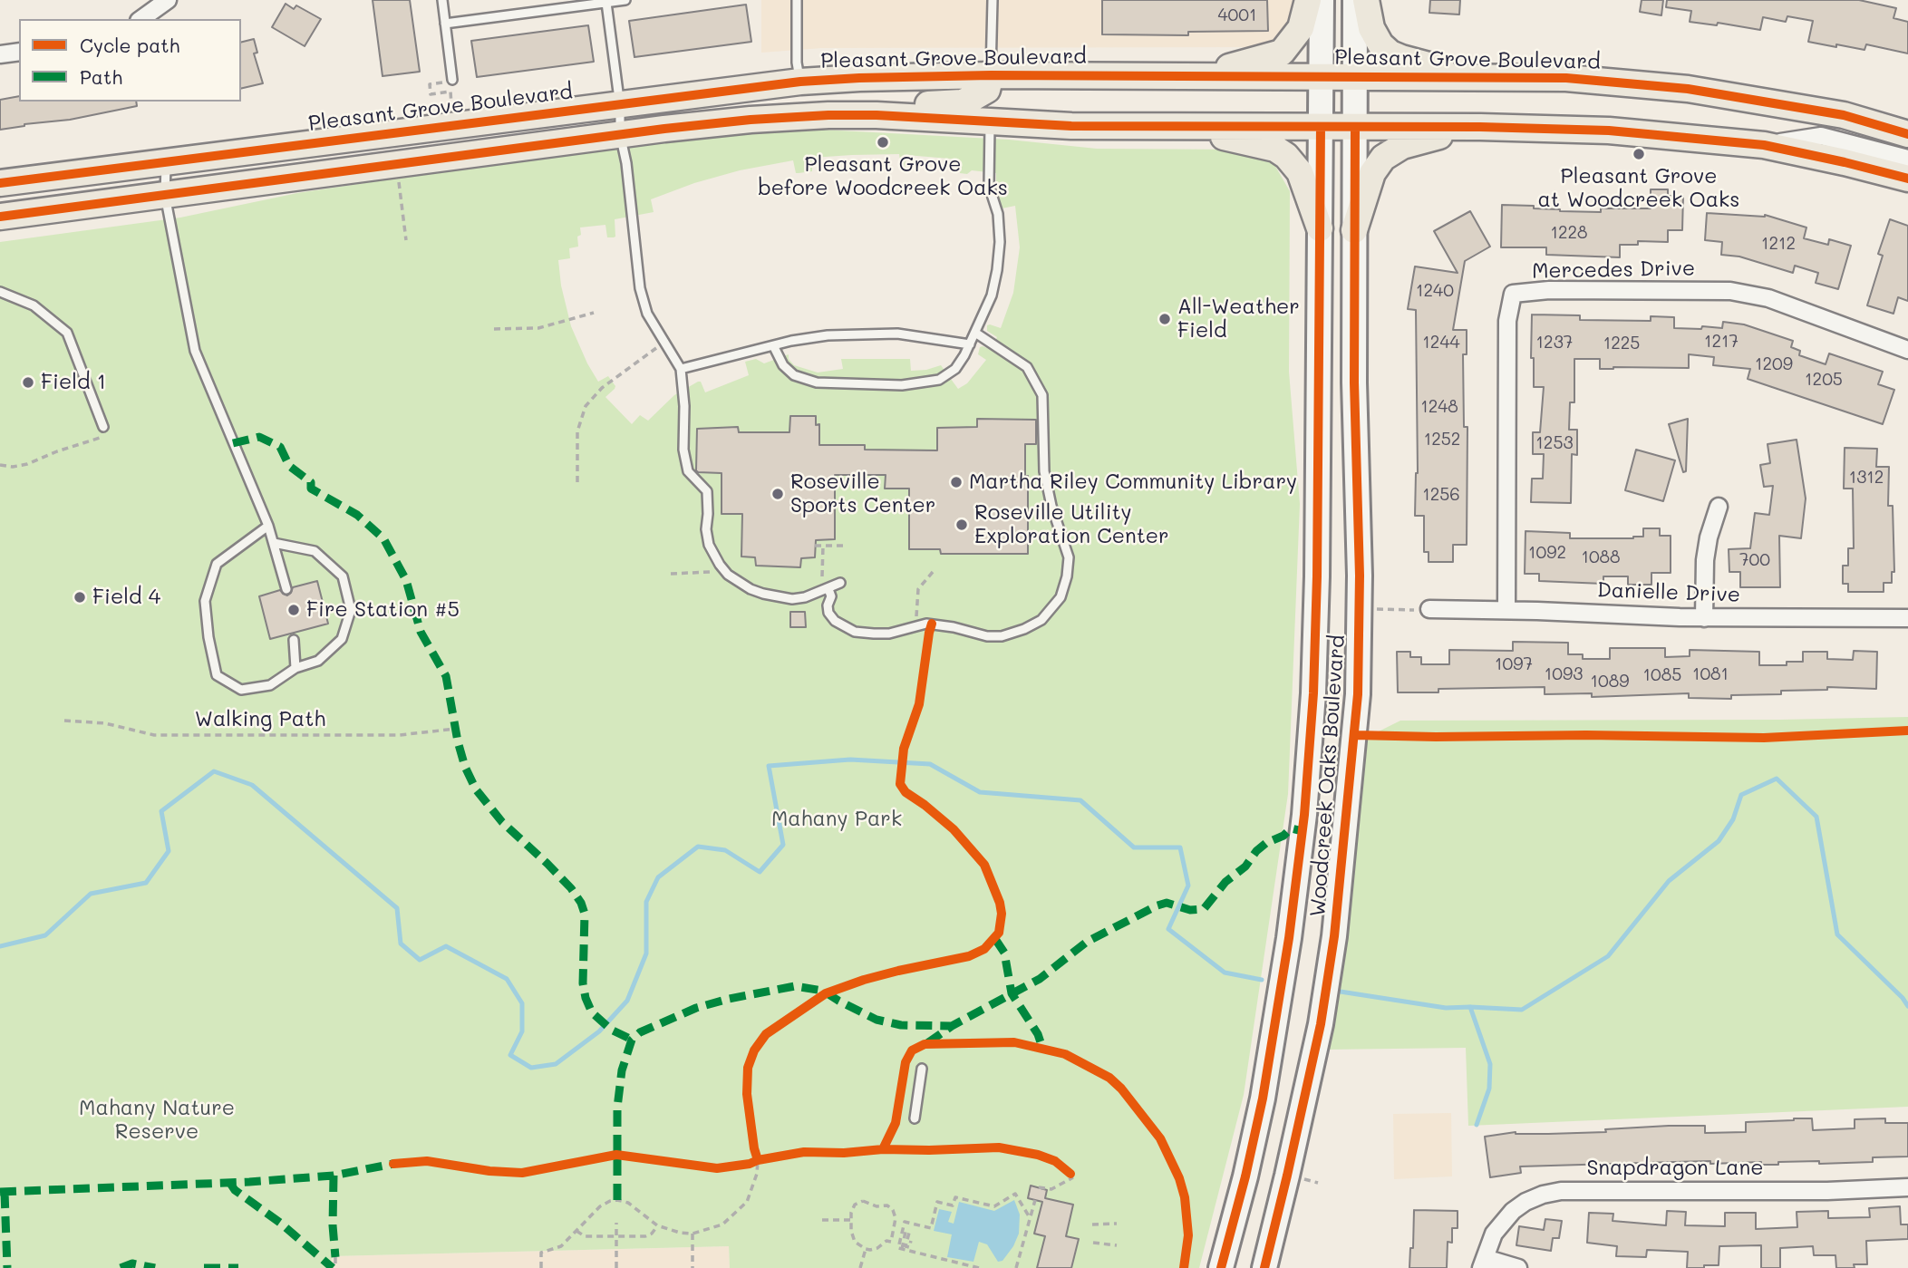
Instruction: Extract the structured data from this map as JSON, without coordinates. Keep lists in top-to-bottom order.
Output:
{
  "streets": {
    "main road": ["Pleasant Grove Boulevard", "Woodcreek Oaks Boulevard"],
    "street": ["Mercedes Drive", "Danielle Drive", "Snapdragon Lane"],
    "path": ["Walking Path"]
  },
  "crossings": [
    ["Pleasant Grove Boulevard", "Woodcreek Oaks Boulevard"],
    ["Mercedes Drive", "Danielle Drive"]
  ],
  "parks": ["Mahany Park", "Mahany Nature Reserve"],
  "places": [
    "Pleasant Grove before Woodcreek Oaks",
    "Pleasant Grove at Woodcreek Oaks",
    "All-Weather Field",
    "Field 1",
    "Martha Riley Community Library",
    "Roseville Sports Center",
    "Roseville Utility Exploration Center",
    "Field 4",
    "Fire Station #5"
  ],
  "house_numbers": [
    "4001",
    "1228",
    "1212",
    "1240",
    "1217",
    "1244",
    "1237",
    "1225",
    "1209",
    "1205",
    "1248",
    "1252",
    "1253",
    "1312",
    "1256",
    "1092",
    "1088",
    "700",
    "1097",
    "1093",
    "1081",
    "1085",
    "1089"
  ],
  "legend": ["Cycle path", "Path"]
}
